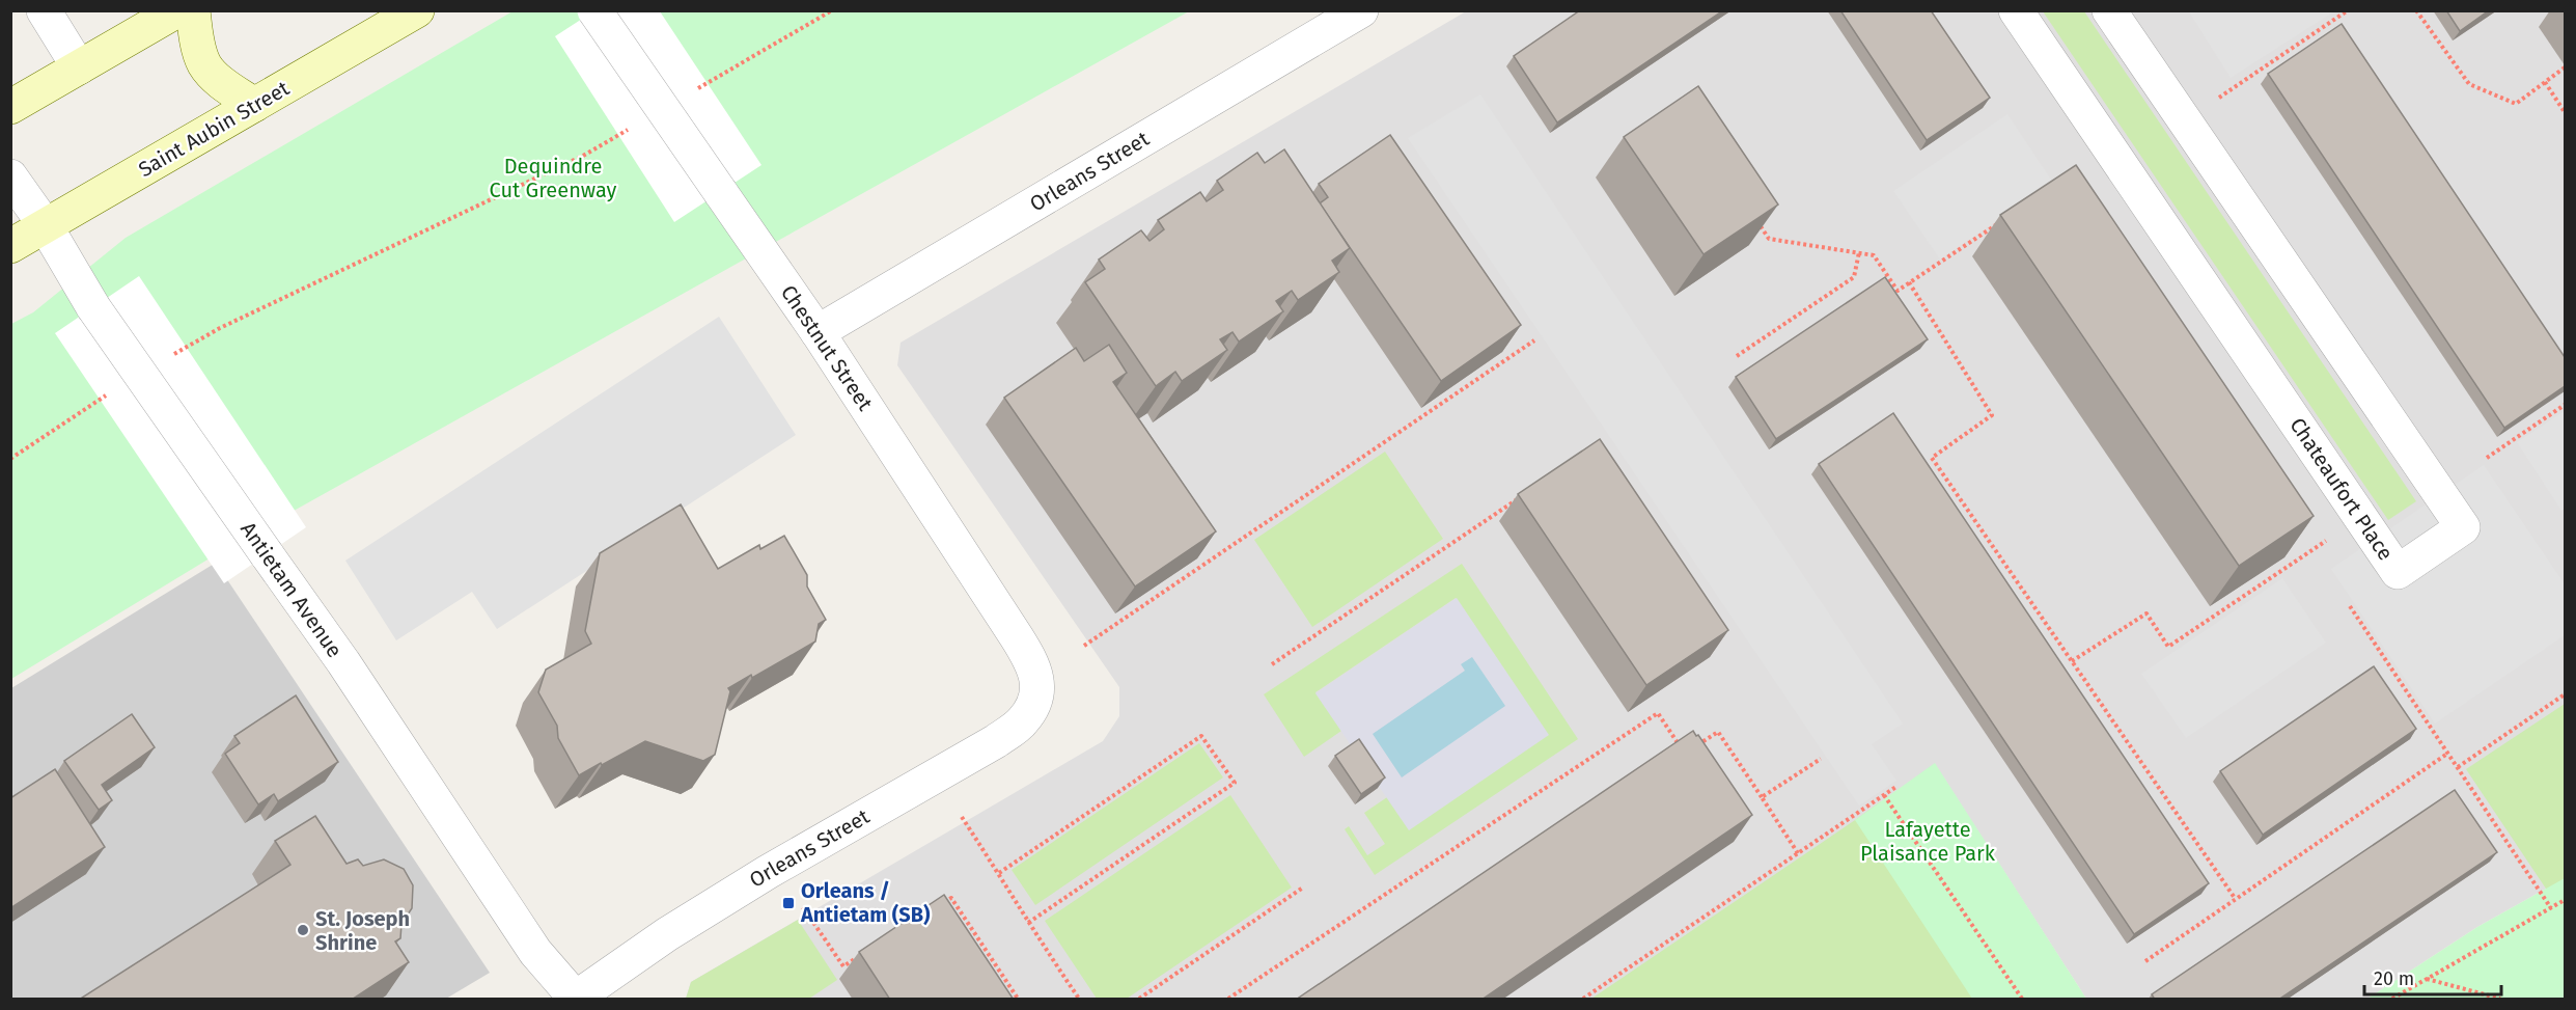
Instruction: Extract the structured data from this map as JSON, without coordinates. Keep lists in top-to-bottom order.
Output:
{
  "streets": {
    "main road": ["Saint Aubin Street"],
    "street": [
      "Orleans Street",
      "Chestnut Street",
      "Chateaufort Place",
      "Antietam Avenue"
    ]
  },
  "crossings": [
    ["Saint Aubin Street", "Antietam Avenue"],
    ["Orleans Street", "Chestnut Street"],
    ["Orleans Street", "Antietam Avenue"]
  ],
  "parks": ["Dequindre Cut Greenway", "Lafayette Plaisance Park"],
  "places": {
    "transit": ["Orleans / Antietam (SB)"],
    "other": ["St. Joseph Shrine"]
  },
  "scale_bar": "20 m"
}
